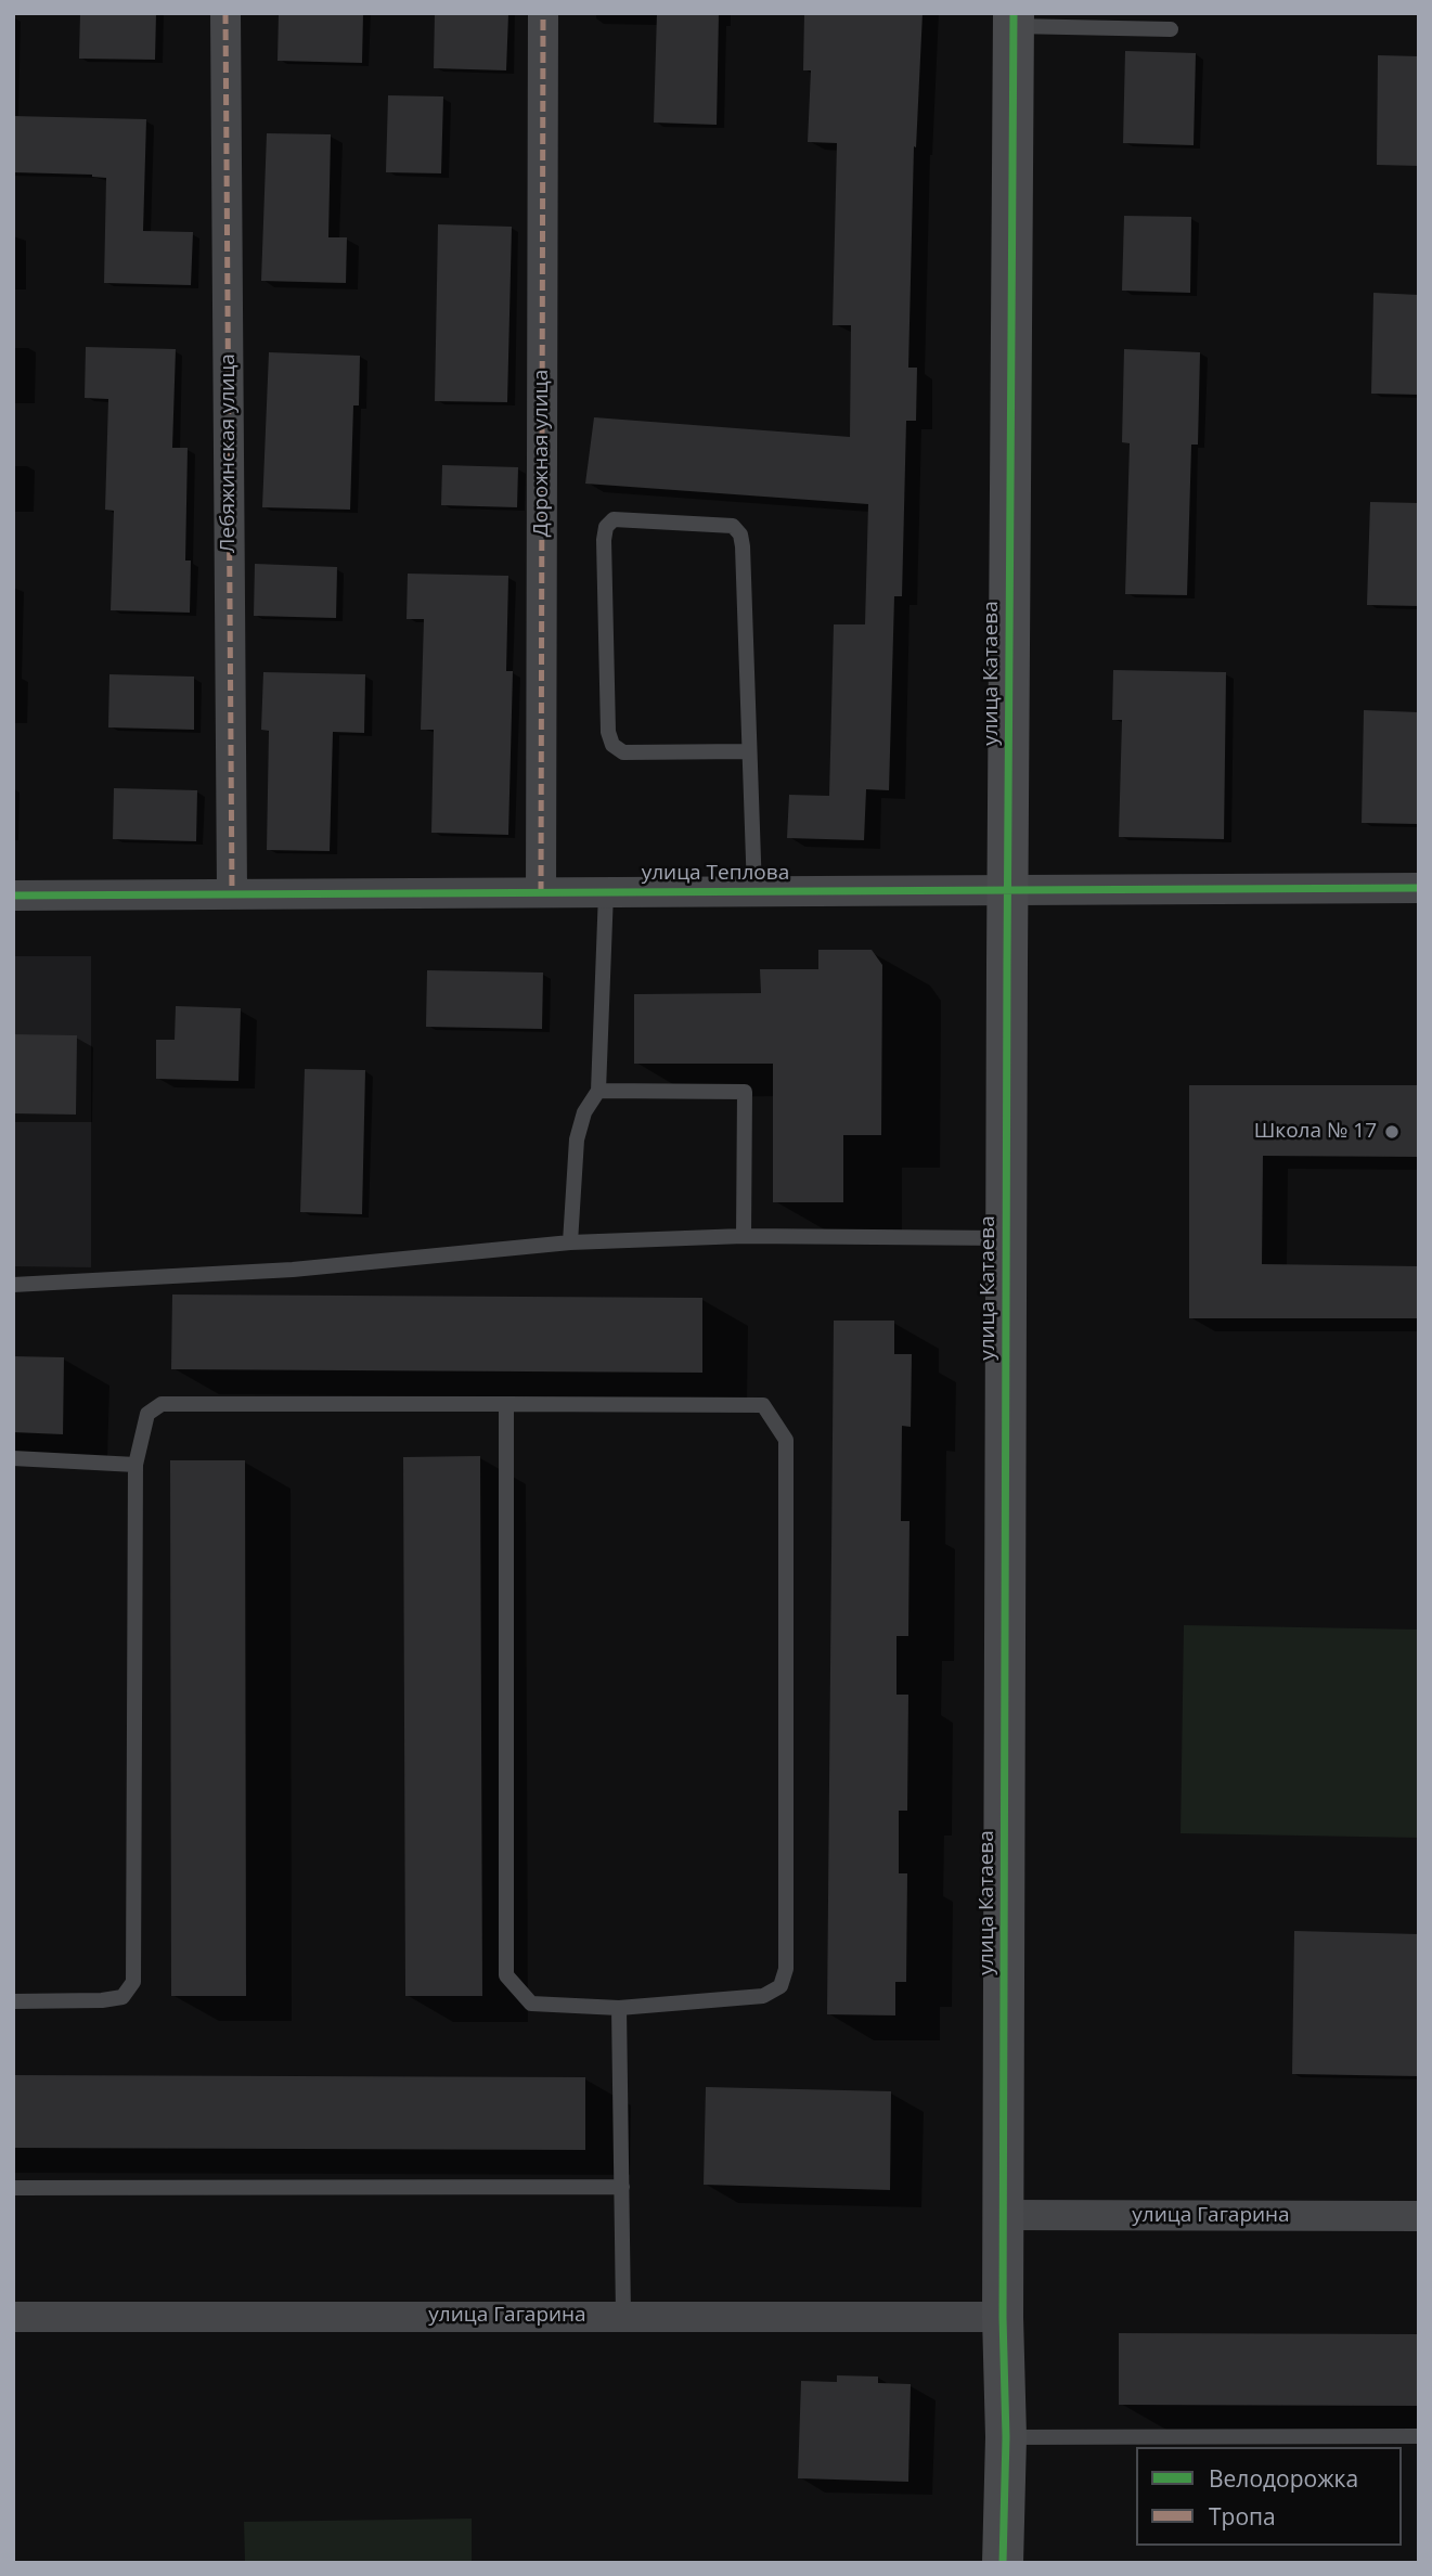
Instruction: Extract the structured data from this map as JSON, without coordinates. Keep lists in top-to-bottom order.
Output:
{
  "streets": {
    "street": [
      "Лебяжинская улица",
      "Дорожная улица",
      "улица Катаева",
      "улица Теплова",
      "улица Гагарина"
    ]
  },
  "crossings": [
    ["Лебяжинская улица", "улица Теплова"],
    ["Дорожная улица", "улица Теплова"],
    ["улица Катаева", "улица Теплова"],
    ["улица Катаева", "улица Гагарина"]
  ],
  "places": ["Школа № 17"],
  "legend": ["Велодорожка", "Тропа"]
}
